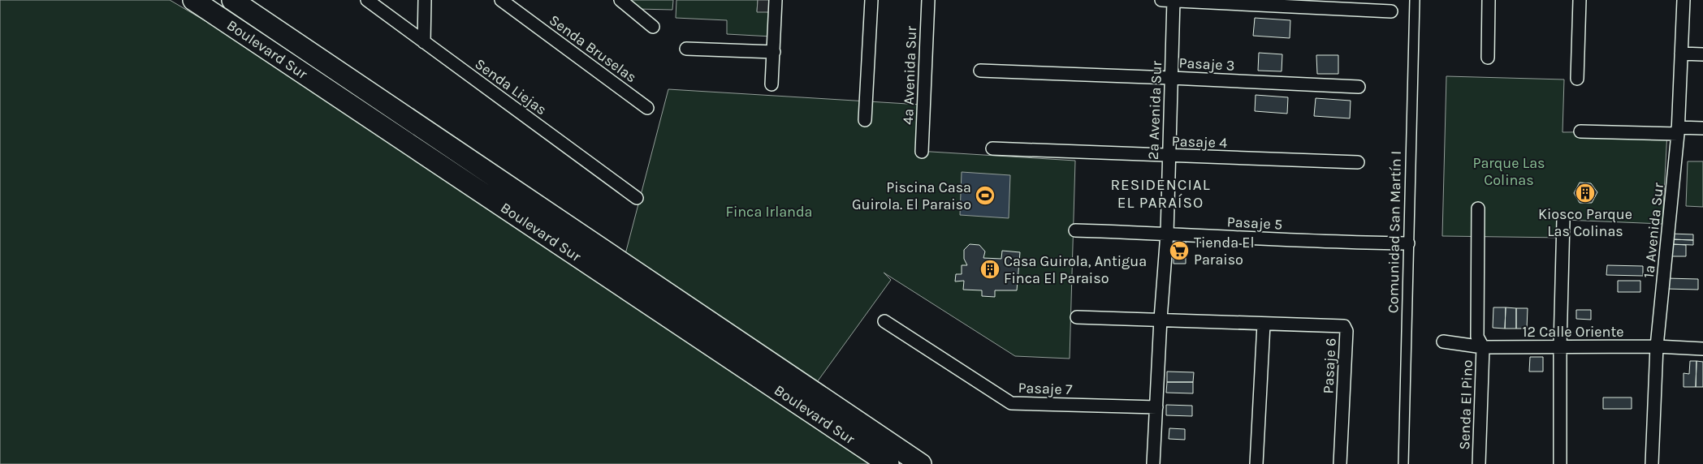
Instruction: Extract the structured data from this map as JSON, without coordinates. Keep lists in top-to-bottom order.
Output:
{
  "streets": {
    "highway": ["Boulevard Sur"],
    "street": [
      "Senda Bruselas",
      "Pasaje 3",
      "4a Avenida Sur",
      "Senda Liejas",
      "2a Avenida Sur",
      "Pasaje 4",
      "Pasaje 5",
      "1a Avenida Sur",
      "Comunidad San Martín I",
      "12 Calle Oriente",
      "Pasaje 6",
      "Pasaje 7",
      "Senda El Pino"
    ]
  },
  "crossings": [
    ["Pasaje 3", "2a Avenida Sur"],
    ["2a Avenida Sur", "Pasaje 4"],
    ["2a Avenida Sur", "Pasaje 5"],
    ["2a Avenida Sur", "Pasaje 6"],
    ["2a Avenida Sur", "Pasaje 7"],
    ["Pasaje 5", "Comunidad San Martín I"],
    ["1a Avenida Sur", "12 Calle Oriente"],
    ["12 Calle Oriente", "Senda El Pino"]
  ],
  "districts": ["RESIDENCIAL EL PARAÍSO"],
  "parks": ["Parque Las Colinas", "Finca Irlanda"],
  "places": {
    "building": ["Kiosco Parque Las Colinas", "Casa Guirola, Antigua Finca El Paraiso"],
    "sports": ["Piscina Casa Guirola. El Paraiso"],
    "supermarket": ["Tienda El Paraiso"]
  }
}
